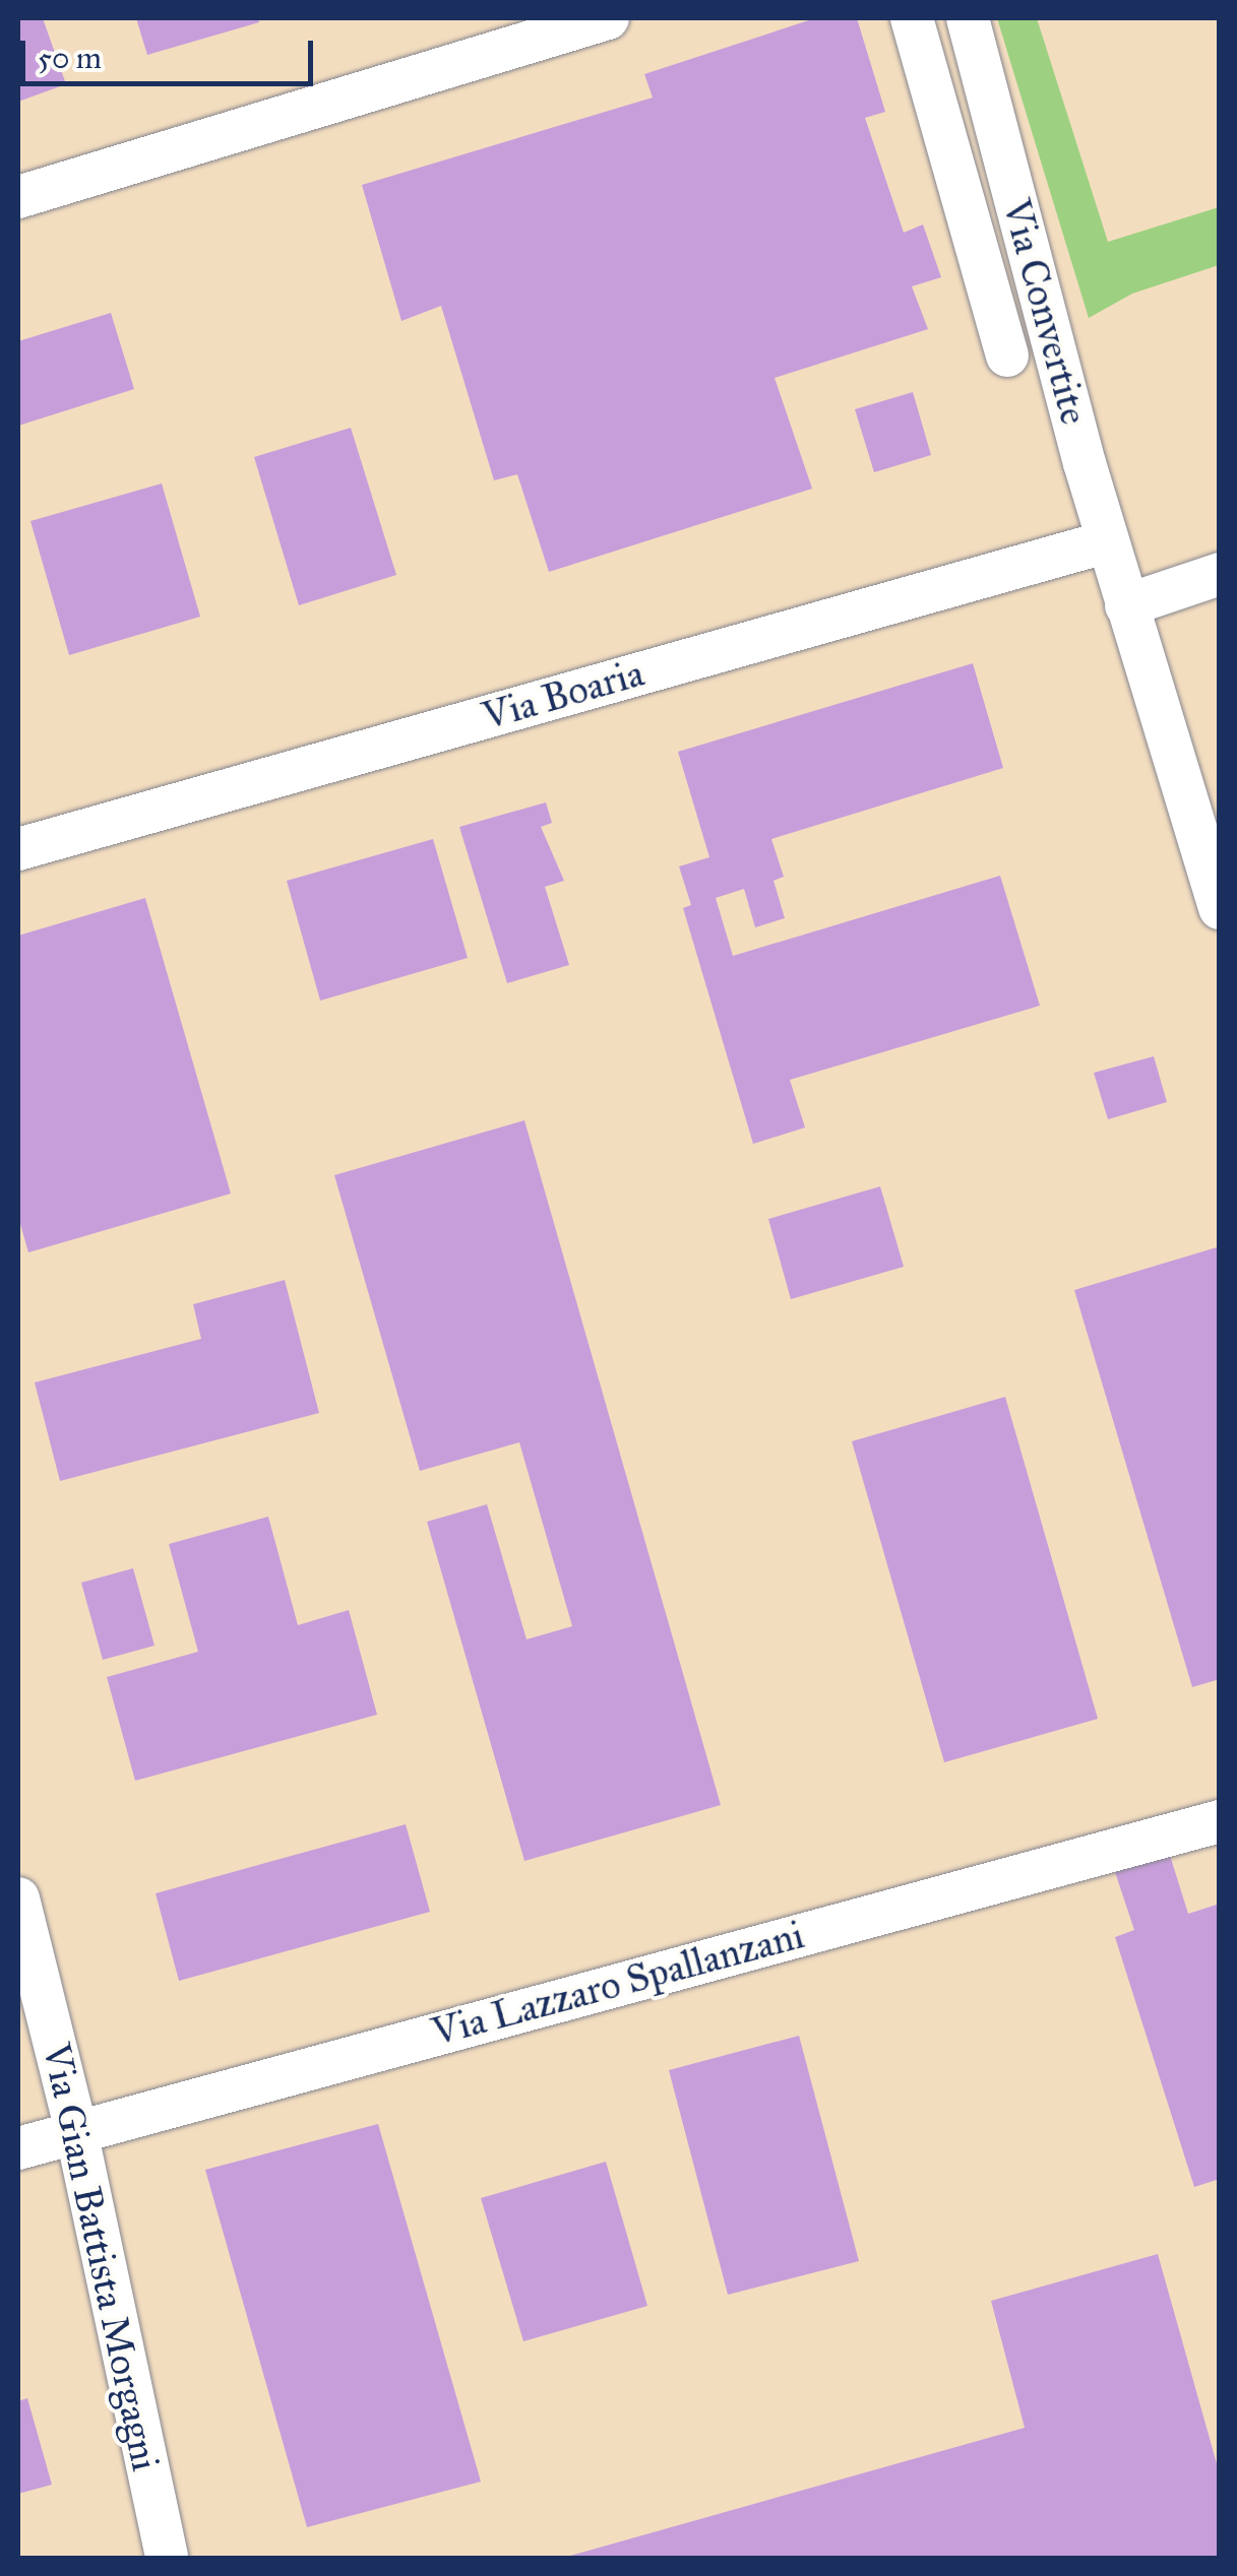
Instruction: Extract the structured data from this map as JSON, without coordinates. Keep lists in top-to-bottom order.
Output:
{
  "streets": {
    "street": [
      "Via Convertite",
      "Via Boaria",
      "Via Lazzaro Spallanzani",
      "Via Gian Battista Morgagni"
    ]
  },
  "crossings": [
    ["Via Convertite", "Via Boaria"],
    ["Via Lazzaro Spallanzani", "Via Gian Battista Morgagni"]
  ],
  "scale_bar": "50 m"
}
